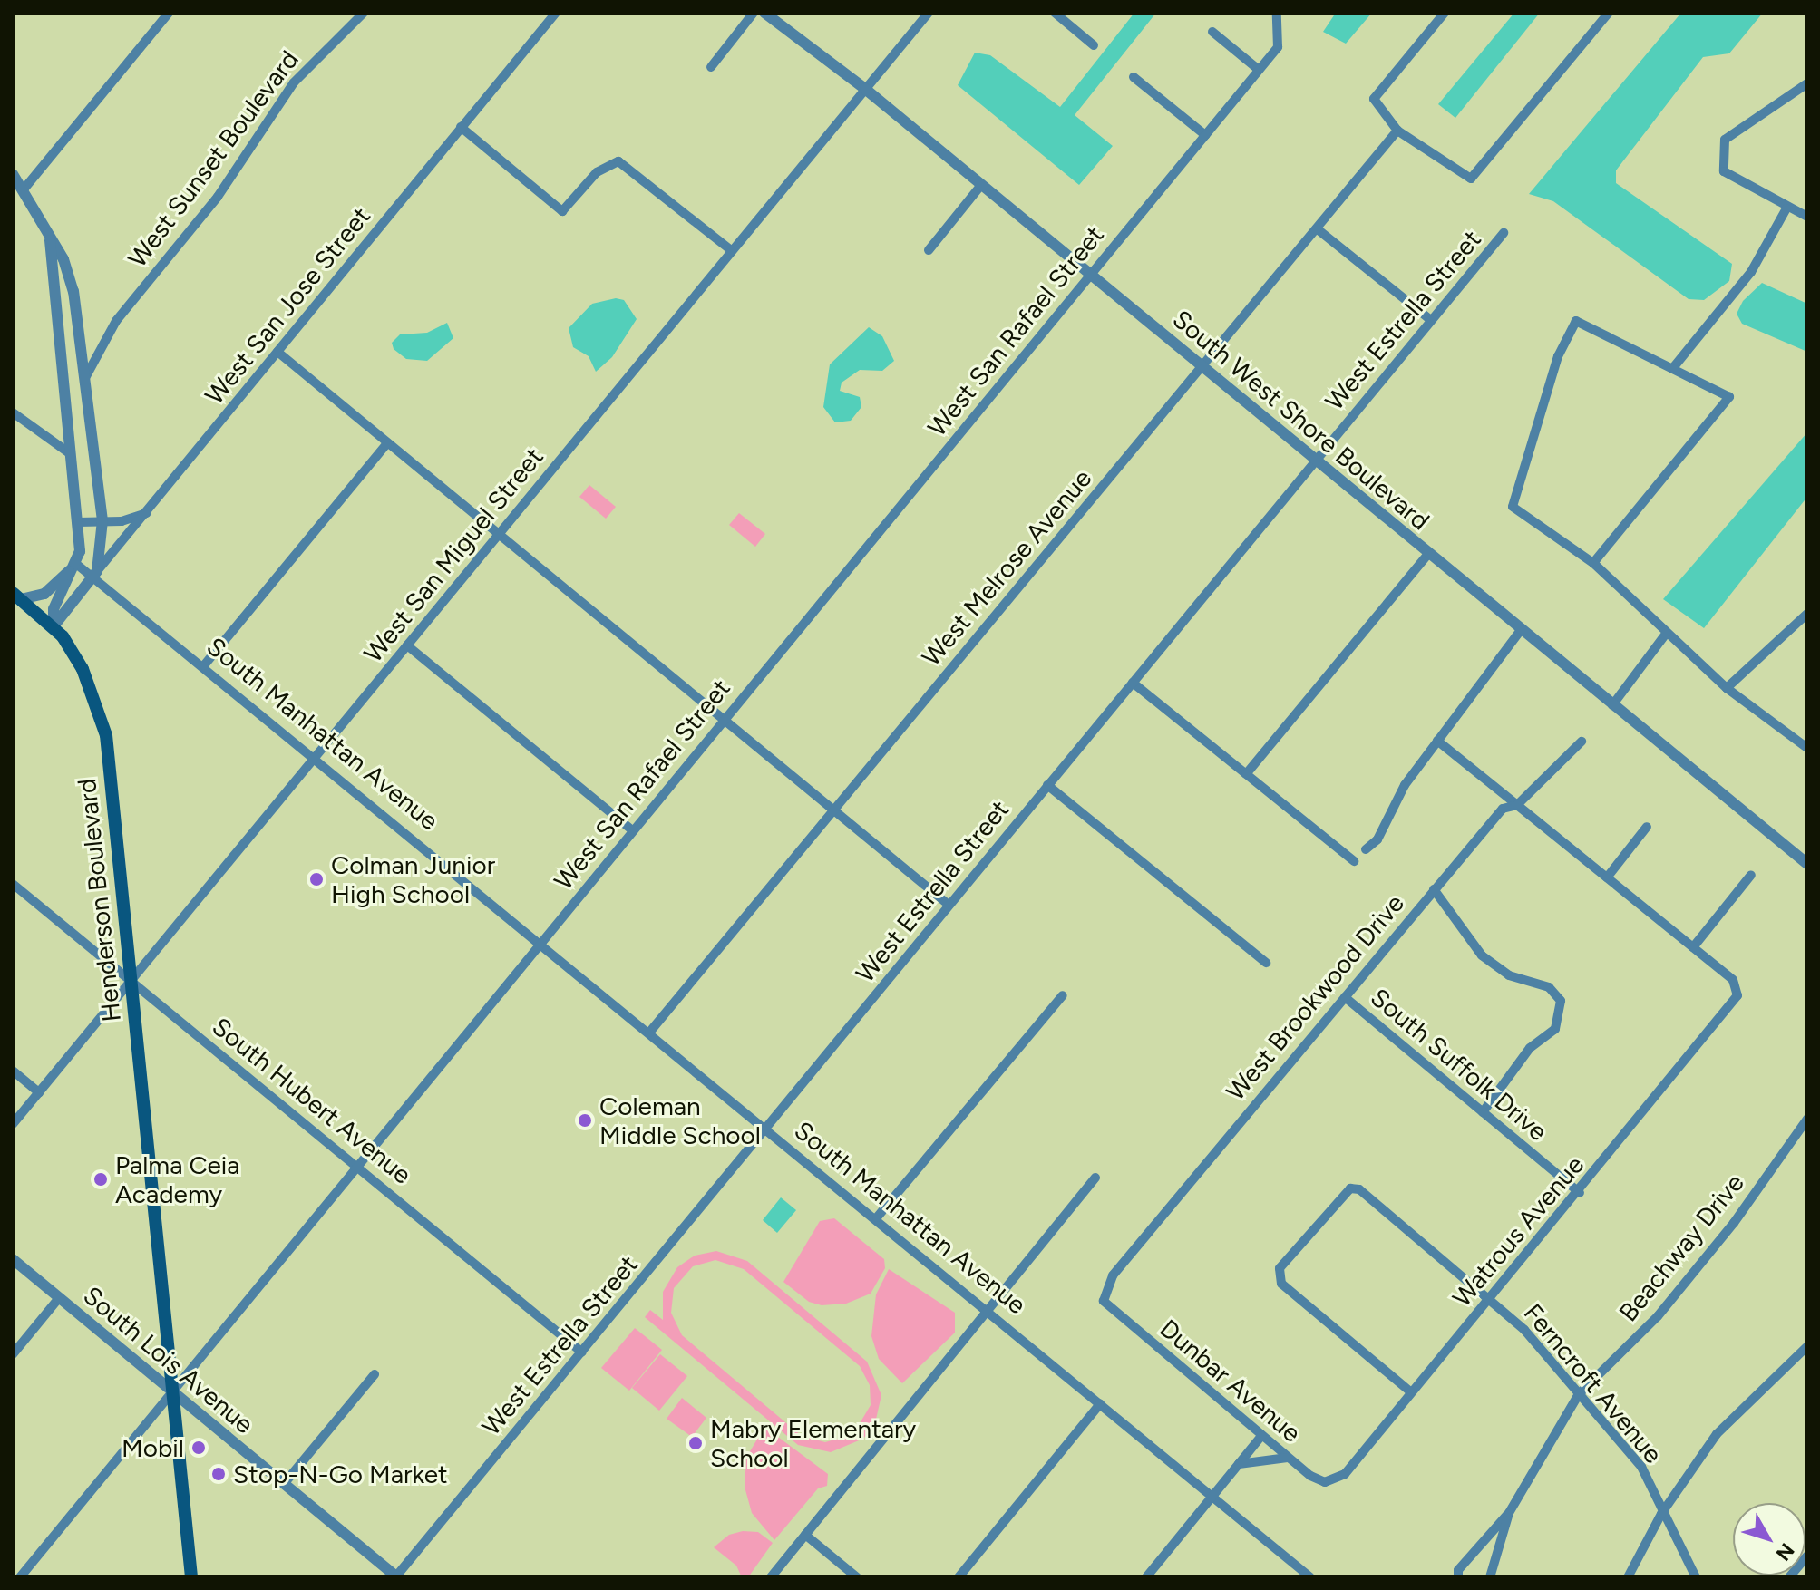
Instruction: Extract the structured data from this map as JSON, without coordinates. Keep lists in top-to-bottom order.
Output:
{
  "streets": {
    "main road": ["Henderson Boulevard"],
    "street": [
      "West Sunset Boulevard",
      "West San Jose Street",
      "West Estrella Street",
      "West San Rafael Street",
      "South West Shore Boulevard",
      "West San Miguel Street",
      "West Melrose Avenue",
      "South Manhattan Avenue",
      "West Brookwood Drive",
      "South Suffolk Drive",
      "South Hubert Avenue",
      "Watrous Avenue",
      "Beachway Drive",
      "South Lois Avenue",
      "Dunbar Avenue",
      "Ferncroft Avenue"
    ]
  },
  "crossings": [
    ["West San Jose Street", "South Manhattan Avenue"],
    ["West San Jose Street", "Henderson Boulevard"],
    ["West Estrella Street", "South West Shore Boulevard"],
    ["West Estrella Street", "South Manhattan Avenue"],
    ["West Estrella Street", "South Hubert Avenue"],
    ["West Estrella Street", "South Lois Avenue"],
    ["West San Rafael Street", "South West Shore Boulevard"],
    ["West San Rafael Street", "South Manhattan Avenue"],
    ["West San Rafael Street", "Henderson Boulevard"],
    ["West San Rafael Street", "South Hubert Avenue"],
    ["West San Rafael Street", "South Lois Avenue"],
    ["South West Shore Boulevard", "West San Miguel Street"],
    ["South West Shore Boulevard", "West Melrose Avenue"],
    ["West San Miguel Street", "South Manhattan Avenue"],
    ["West San Miguel Street", "Henderson Boulevard"],
    ["West San Miguel Street", "South Hubert Avenue"],
    ["West Melrose Avenue", "South Manhattan Avenue"],
    ["Henderson Boulevard", "South Hubert Avenue"],
    ["Henderson Boulevard", "South Lois Avenue"],
    ["West Brookwood Drive", "South Suffolk Drive"],
    ["West Brookwood Drive", "Dunbar Avenue"],
    ["South Suffolk Drive", "Watrous Avenue"],
    ["Watrous Avenue", "Dunbar Avenue"],
    ["Watrous Avenue", "Ferncroft Avenue"],
    ["Beachway Drive", "Ferncroft Avenue"]
  ],
  "places": [
    "Colman Junior High School",
    "Coleman Middle School",
    "Palma Ceia Academy",
    "Mabry Elementary School",
    "Mobil",
    "Stop-N-Go Market"
  ],
  "north": "bottom right"
}
